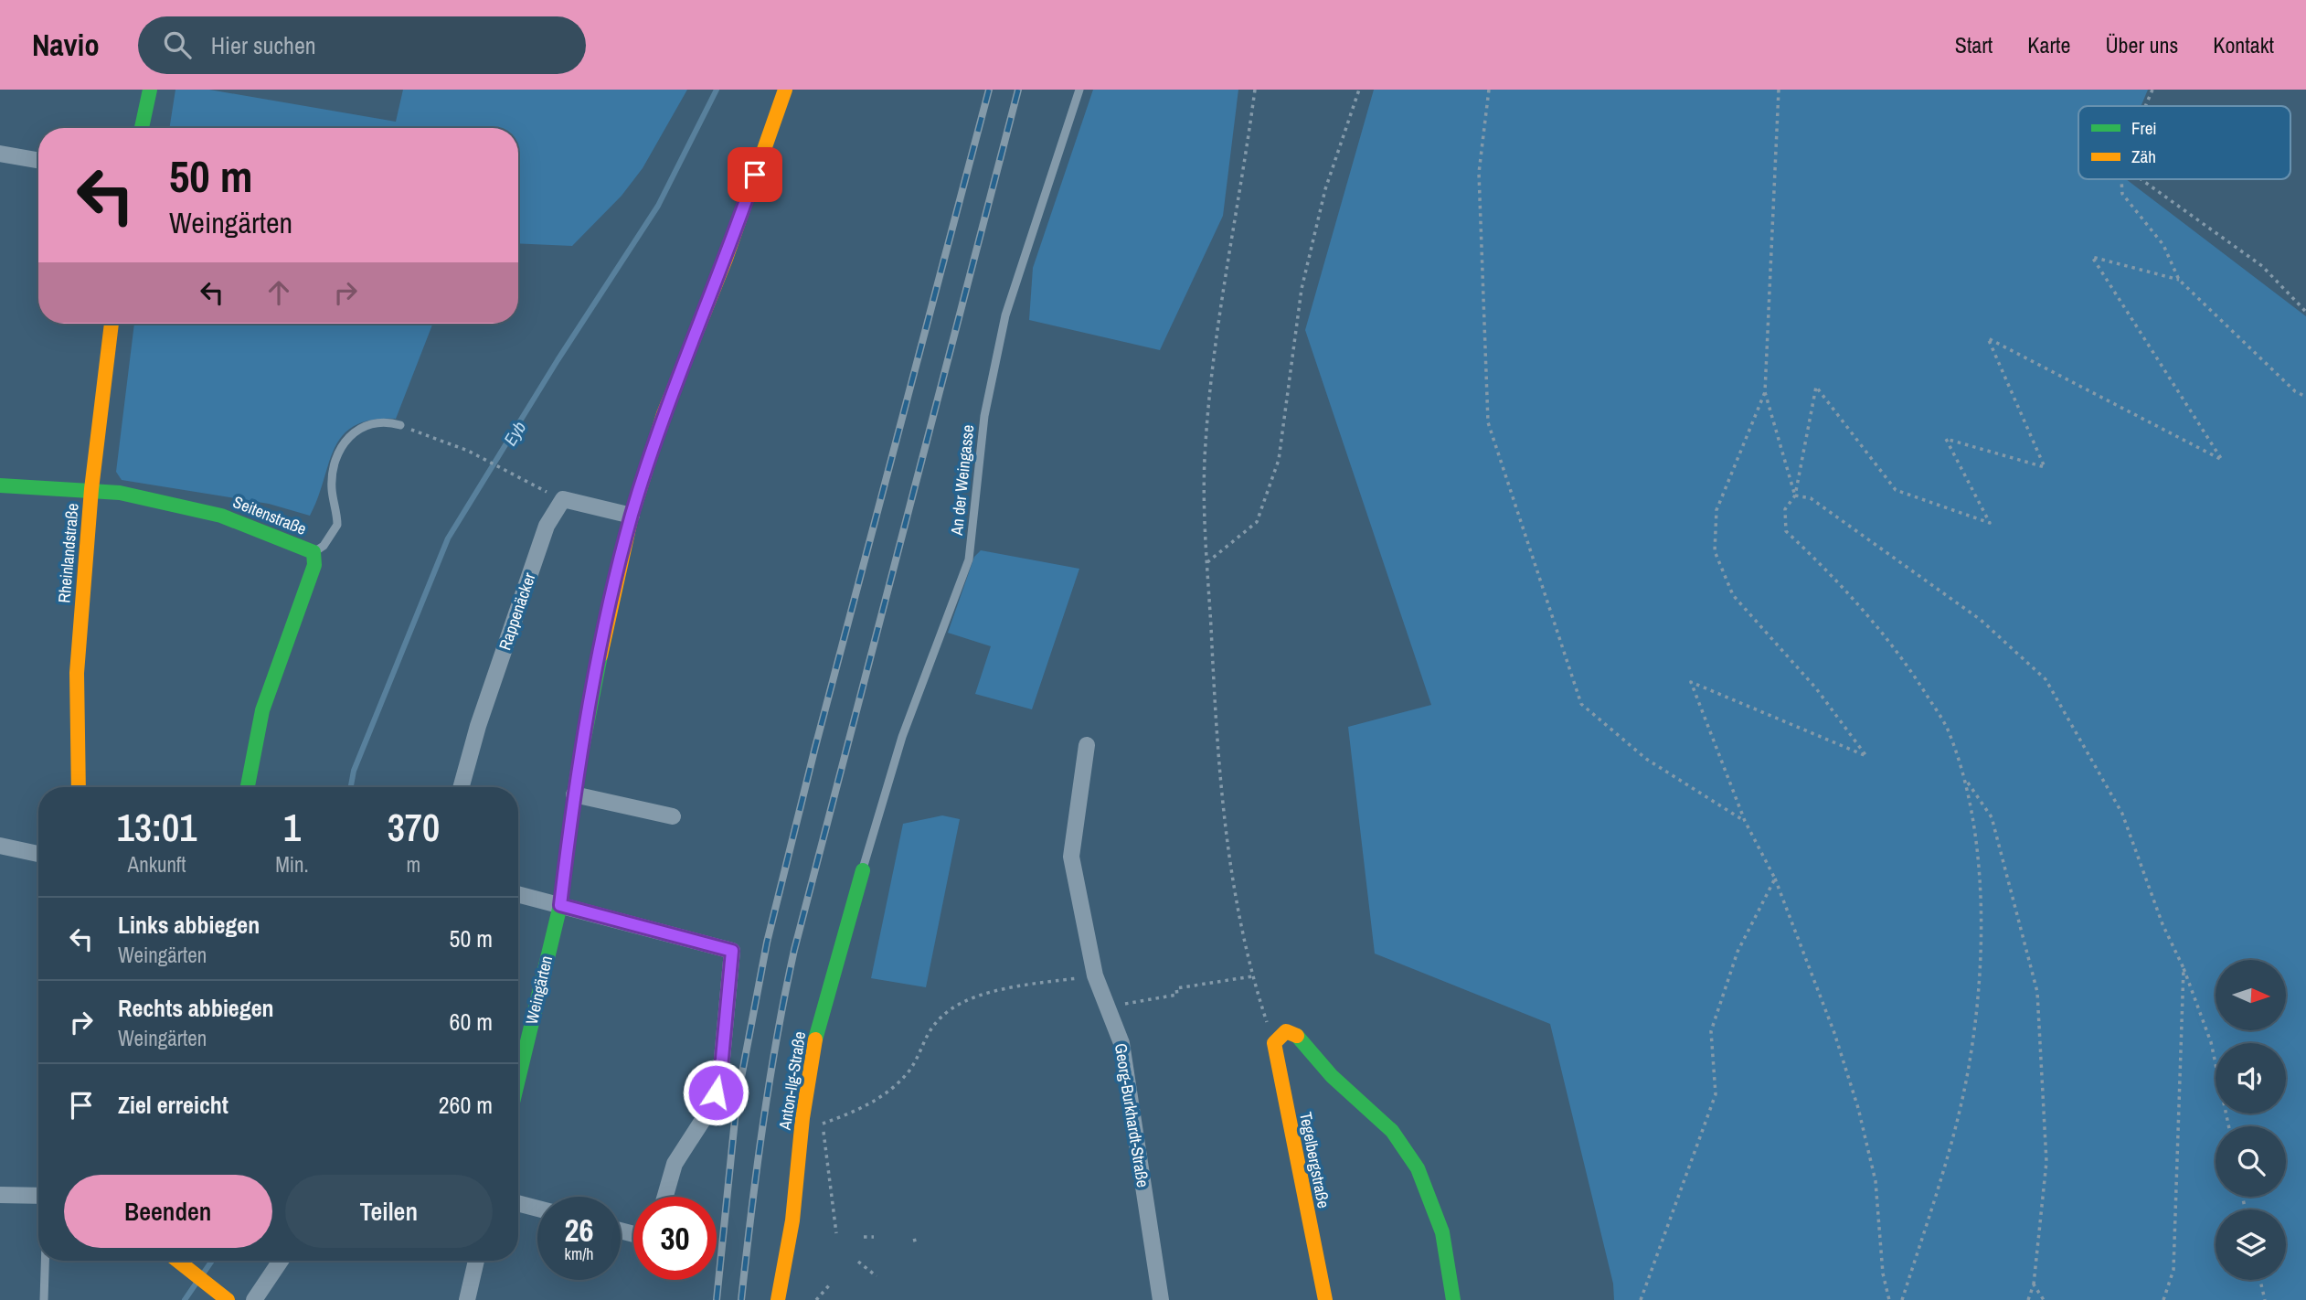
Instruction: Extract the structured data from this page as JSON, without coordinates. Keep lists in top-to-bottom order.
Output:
{
  "streets": {
    "street": [
      "Seitenstraße",
      "Rheinlandstraße",
      "Rappenäcker",
      "Weingärten",
      "Anton-Ilg-Straße",
      "Georg-Burkhardt-Straße",
      "Tegelbergstraße"
    ],
    "lane": ["An der Weingasse"]
  },
  "crossings": [
    ["An der Weingasse", "Anton-Ilg-Straße"],
    ["Seitenstraße", "Rheinlandstraße"],
    ["Rappenäcker", "Weingärten"]
  ],
  "water": ["Eyb"],
  "legend": ["Frei", "Zäh"],
  "north": "right",
  "page": {
    "header": "Navio",
    "search": "Hier suchen",
    "nav": [
      "Start",
      "Karte",
      "Über uns",
      "Kontakt"
    ],
    "turn": ["50 m", "Weingärten"],
    "eta": [
      "13:01",
      "Ankunft",
      "1",
      "Min.",
      "370",
      "m"
    ],
    "list": [
      {
        "name": "Links abbiegen",
        "note": "Weingärten",
        "value": "50 m"
      },
      {
        "name": "Rechts abbiegen",
        "note": "Weingärten",
        "value": "60 m"
      },
      {
        "name": "Ziel erreicht",
        "value": "260 m"
      }
    ],
    "buttons": ["Beenden", "Teilen"],
    "speed": "26 km/h",
    "limit": "30"
  }
}
